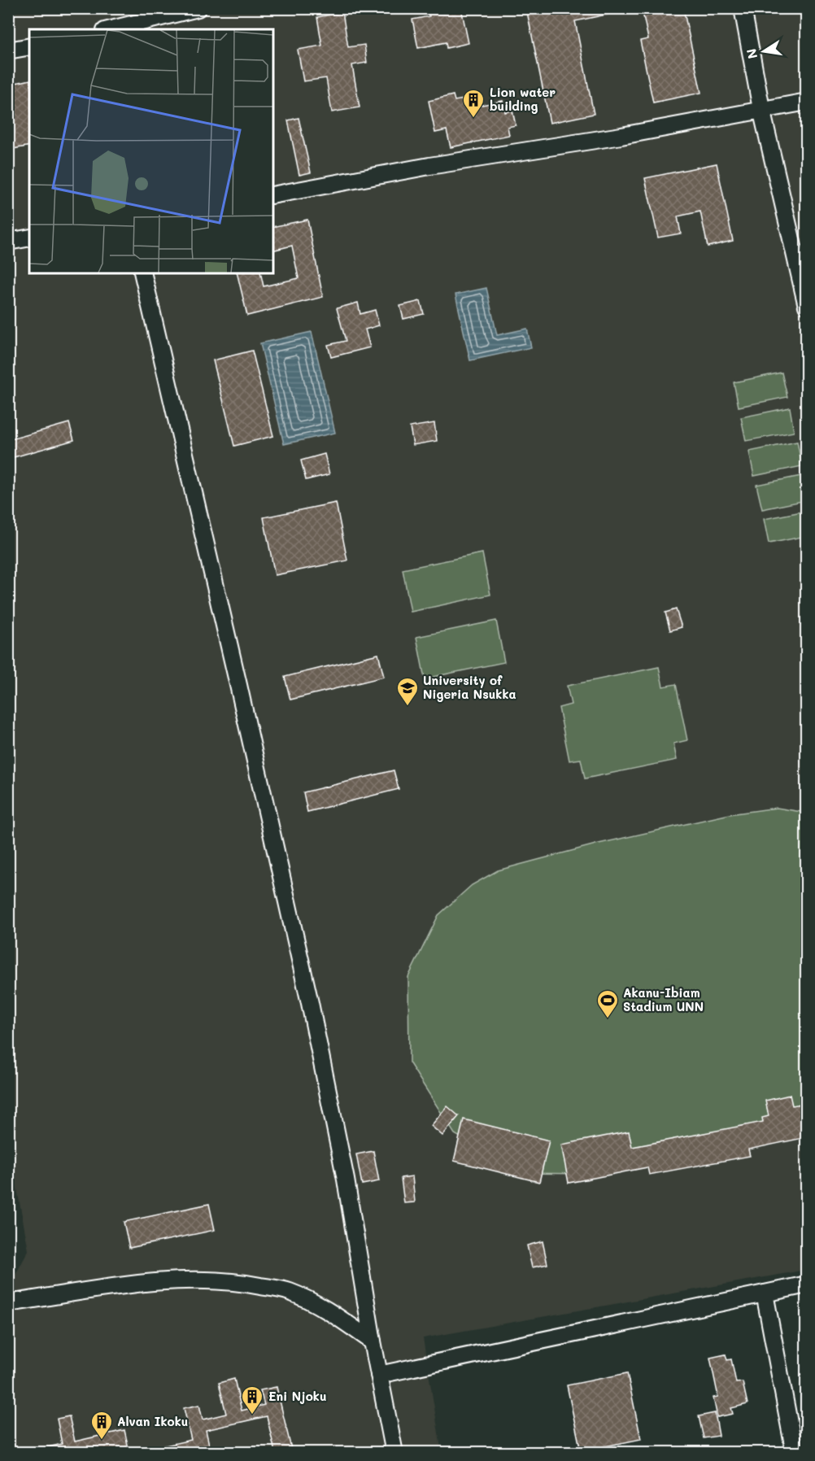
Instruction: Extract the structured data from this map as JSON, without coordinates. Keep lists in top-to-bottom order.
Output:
{
  "places": {
    "building": ["Lion water building", "Eni Njoku", "Alvan Ikoku"],
    "school or university": ["University of Nigeria Nsukka"],
    "sports": ["Akanu-Ibiam Stadium UNN"]
  },
  "north": "left"
}
